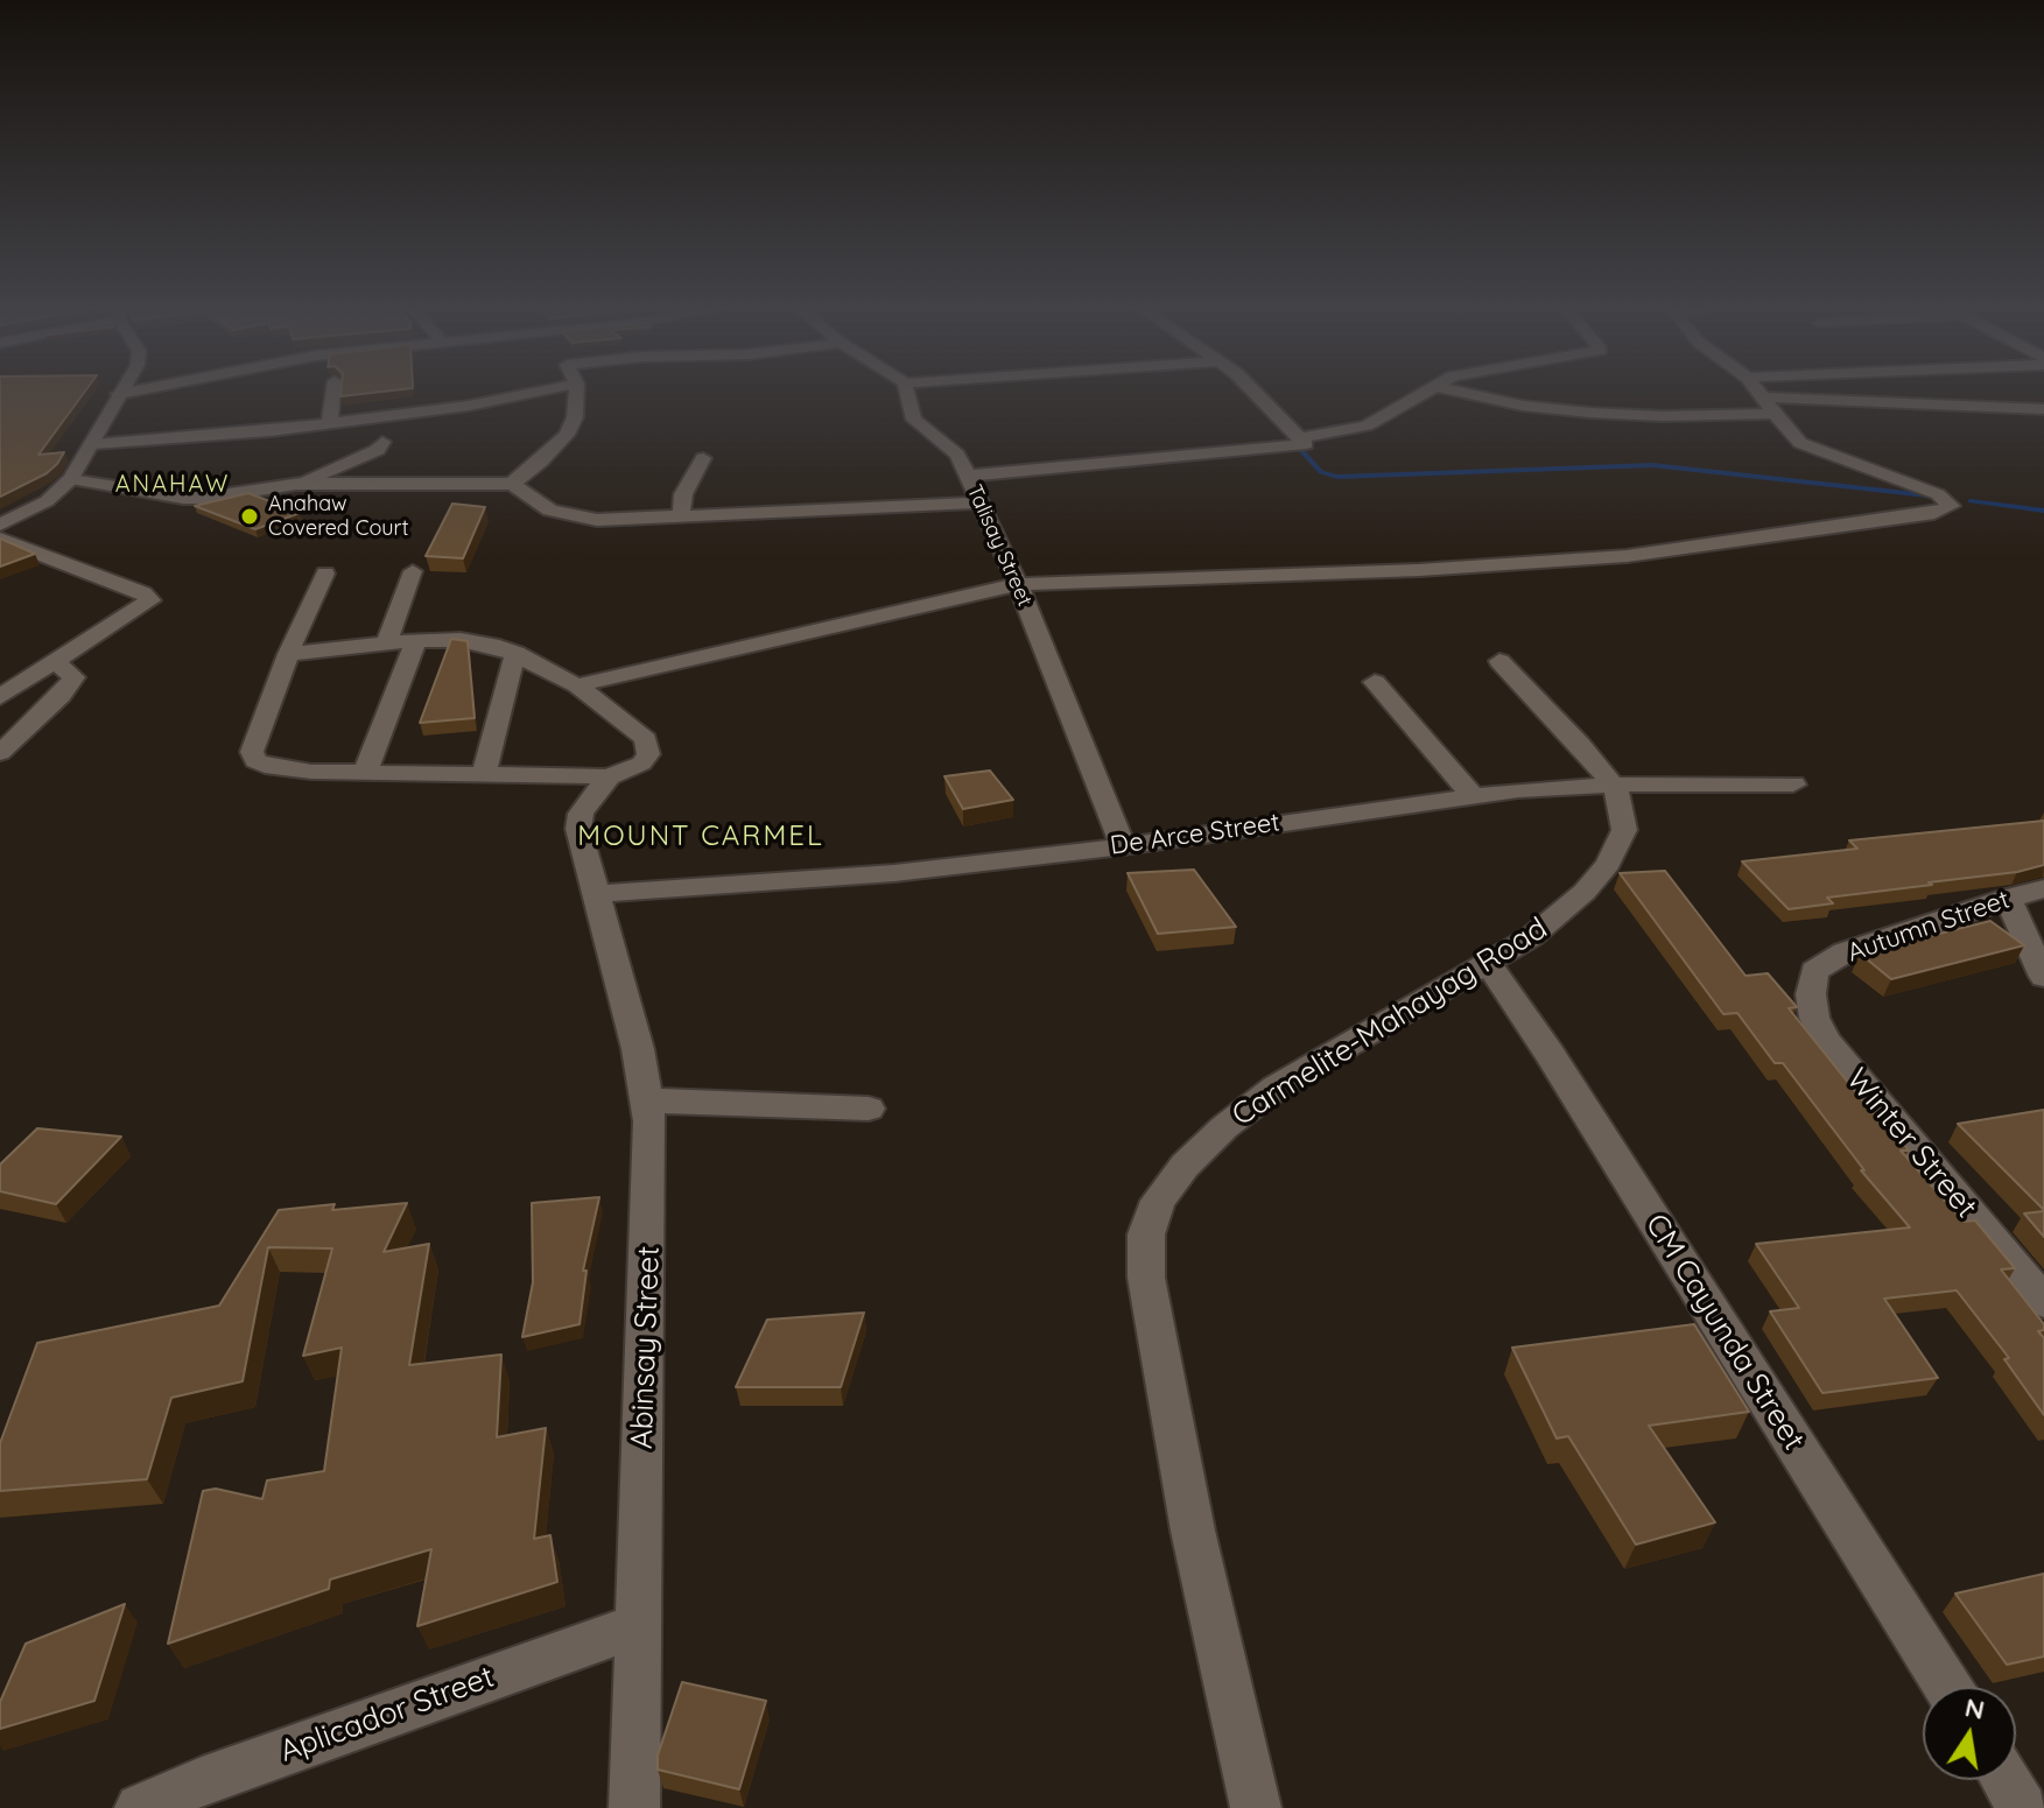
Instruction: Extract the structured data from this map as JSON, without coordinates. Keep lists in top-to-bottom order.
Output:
{
  "streets": {
    "street": [
      "Talisay Street",
      "De Arce Street",
      "Autumn Street",
      "Carmelite-Mahayag Road",
      "Winter Street",
      "CM Cayunda Street",
      "Abinsay Street",
      "Aplicador Street"
    ]
  },
  "crossings": [
    ["Talisay Street", "De Arce Street"],
    ["De Arce Street", "Carmelite-Mahayag Road"],
    ["De Arce Street", "Abinsay Street"],
    ["Autumn Street", "Winter Street"],
    ["Carmelite-Mahayag Road", "CM Cayunda Street"],
    ["Abinsay Street", "Aplicador Street"]
  ],
  "districts": ["ANAHAW", "MOUNT CARMEL"],
  "places": ["Anahaw Covered Court"],
  "north": "top"
}
